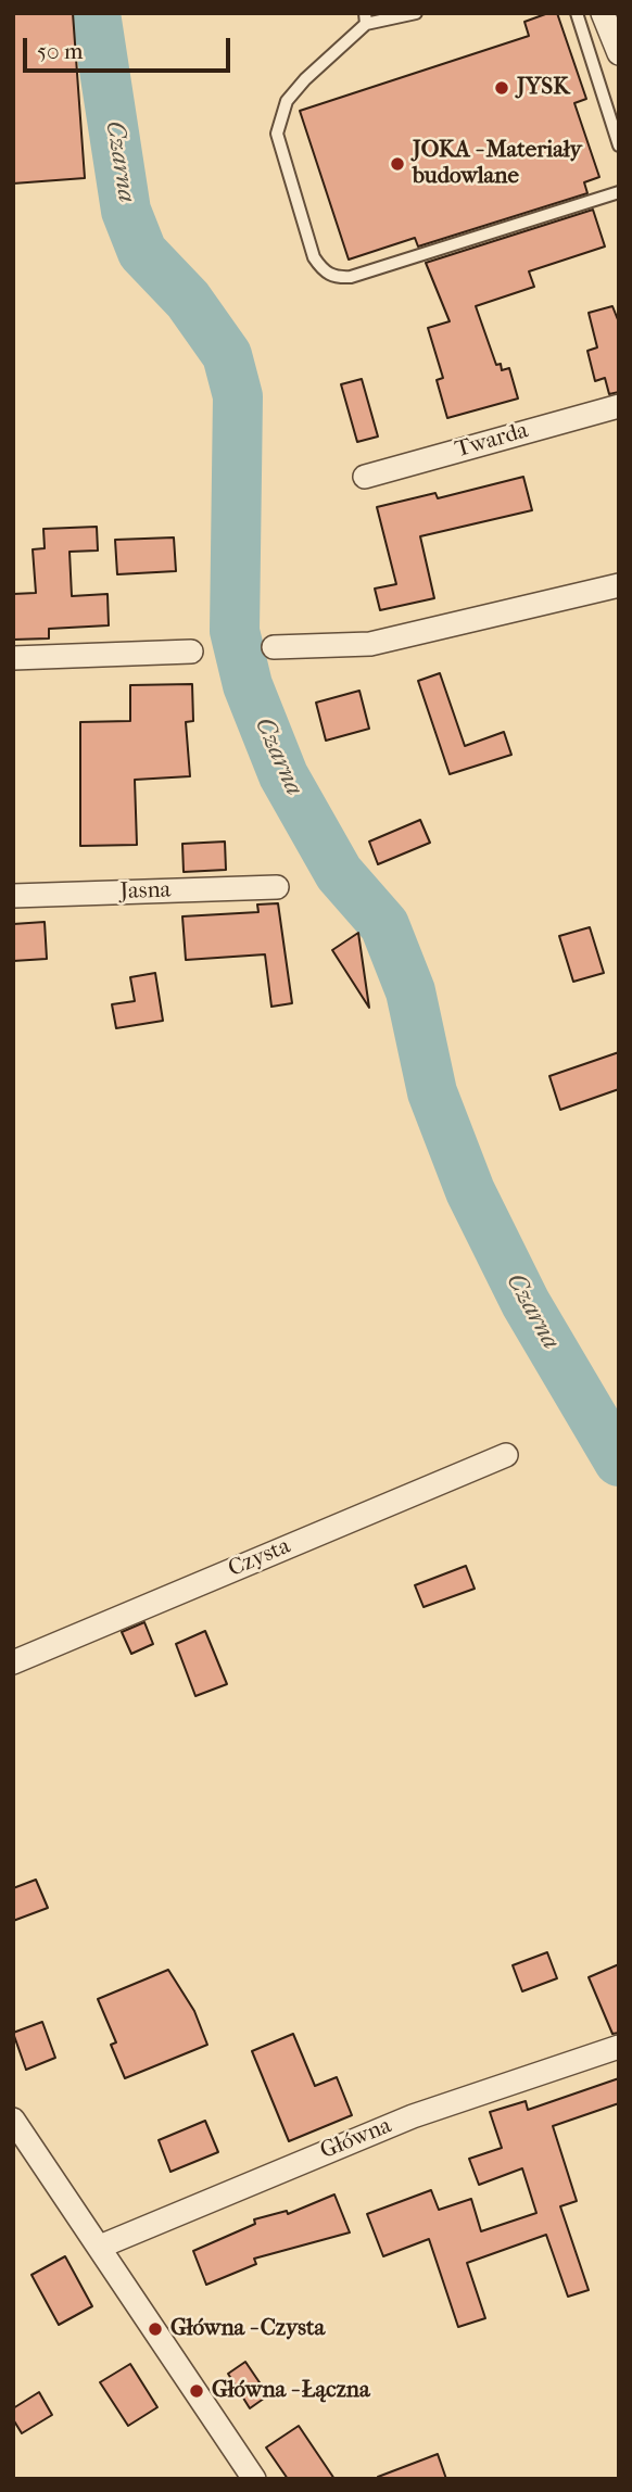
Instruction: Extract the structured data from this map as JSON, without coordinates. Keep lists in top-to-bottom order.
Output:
{
  "streets": {
    "street": [
      "Twarda",
      "Jasna",
      "Czysta",
      "Główna"
    ]
  },
  "water": ["Czarna"],
  "places": [
    "JYSK",
    "JOKA - Materiały budowlane",
    "Główna - Czysta",
    "Główna - Łączna"
  ],
  "scale_bar": "50 m"
}
